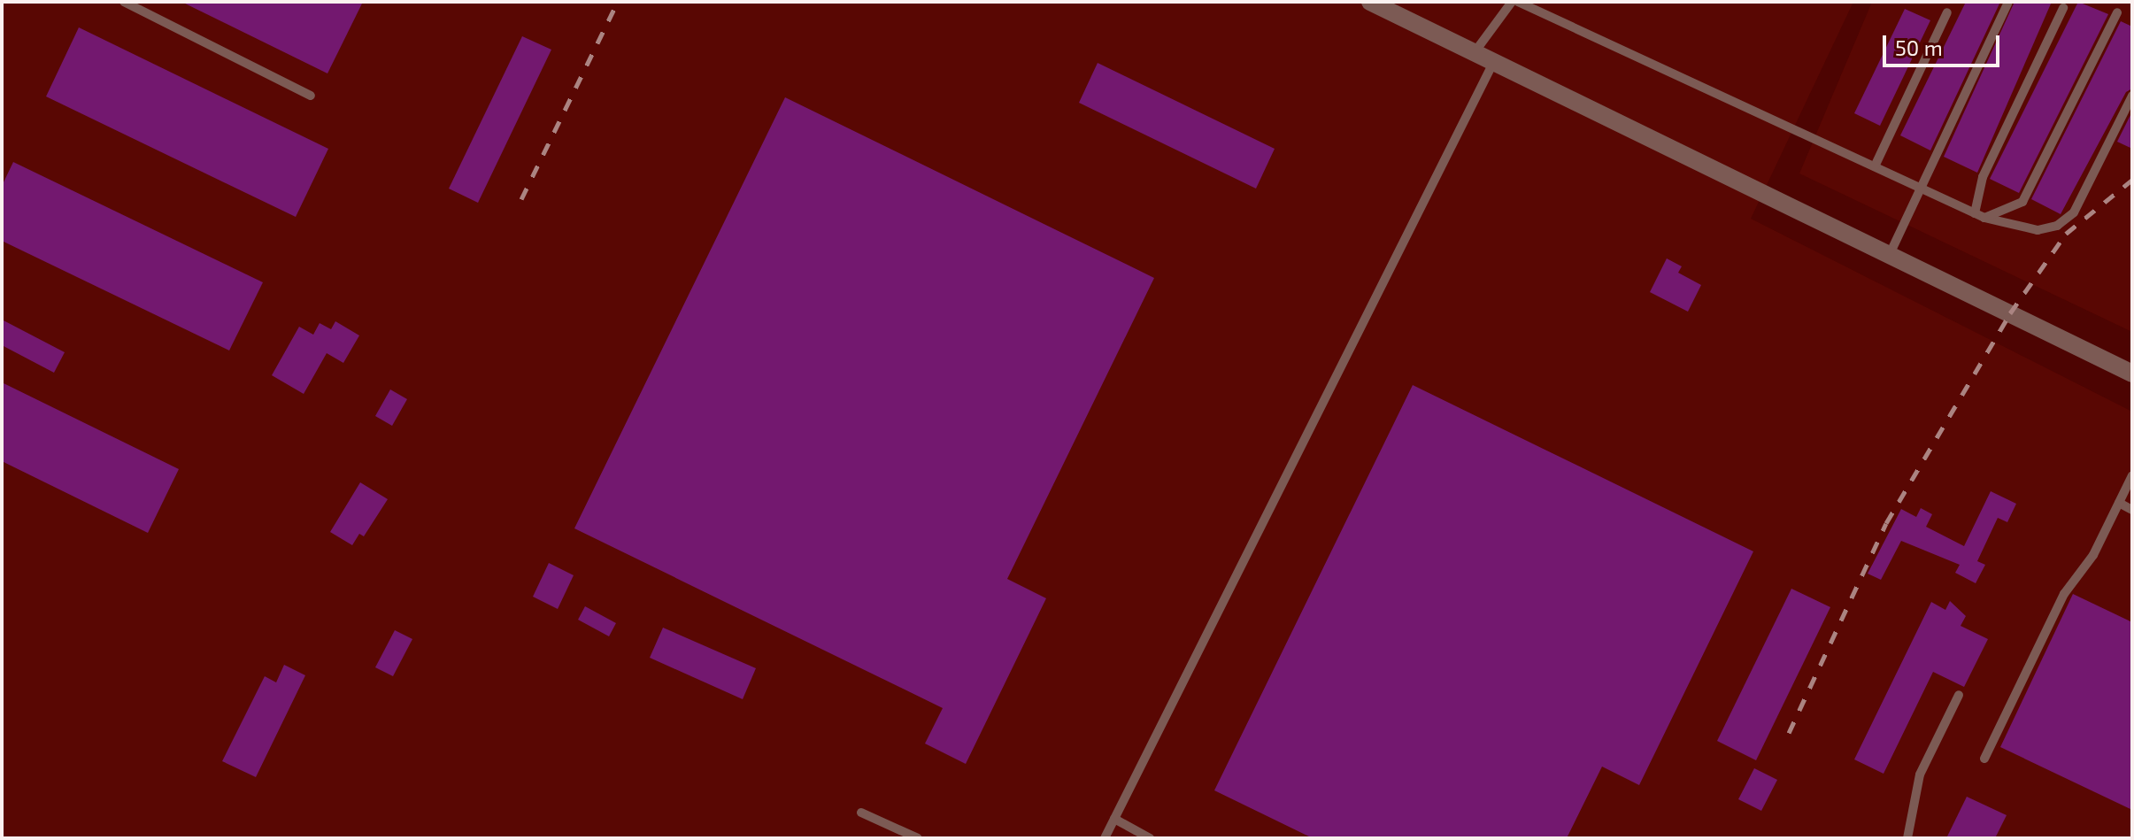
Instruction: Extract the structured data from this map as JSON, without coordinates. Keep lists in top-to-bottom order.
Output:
{
  "scale_bar": "50 m"
}
